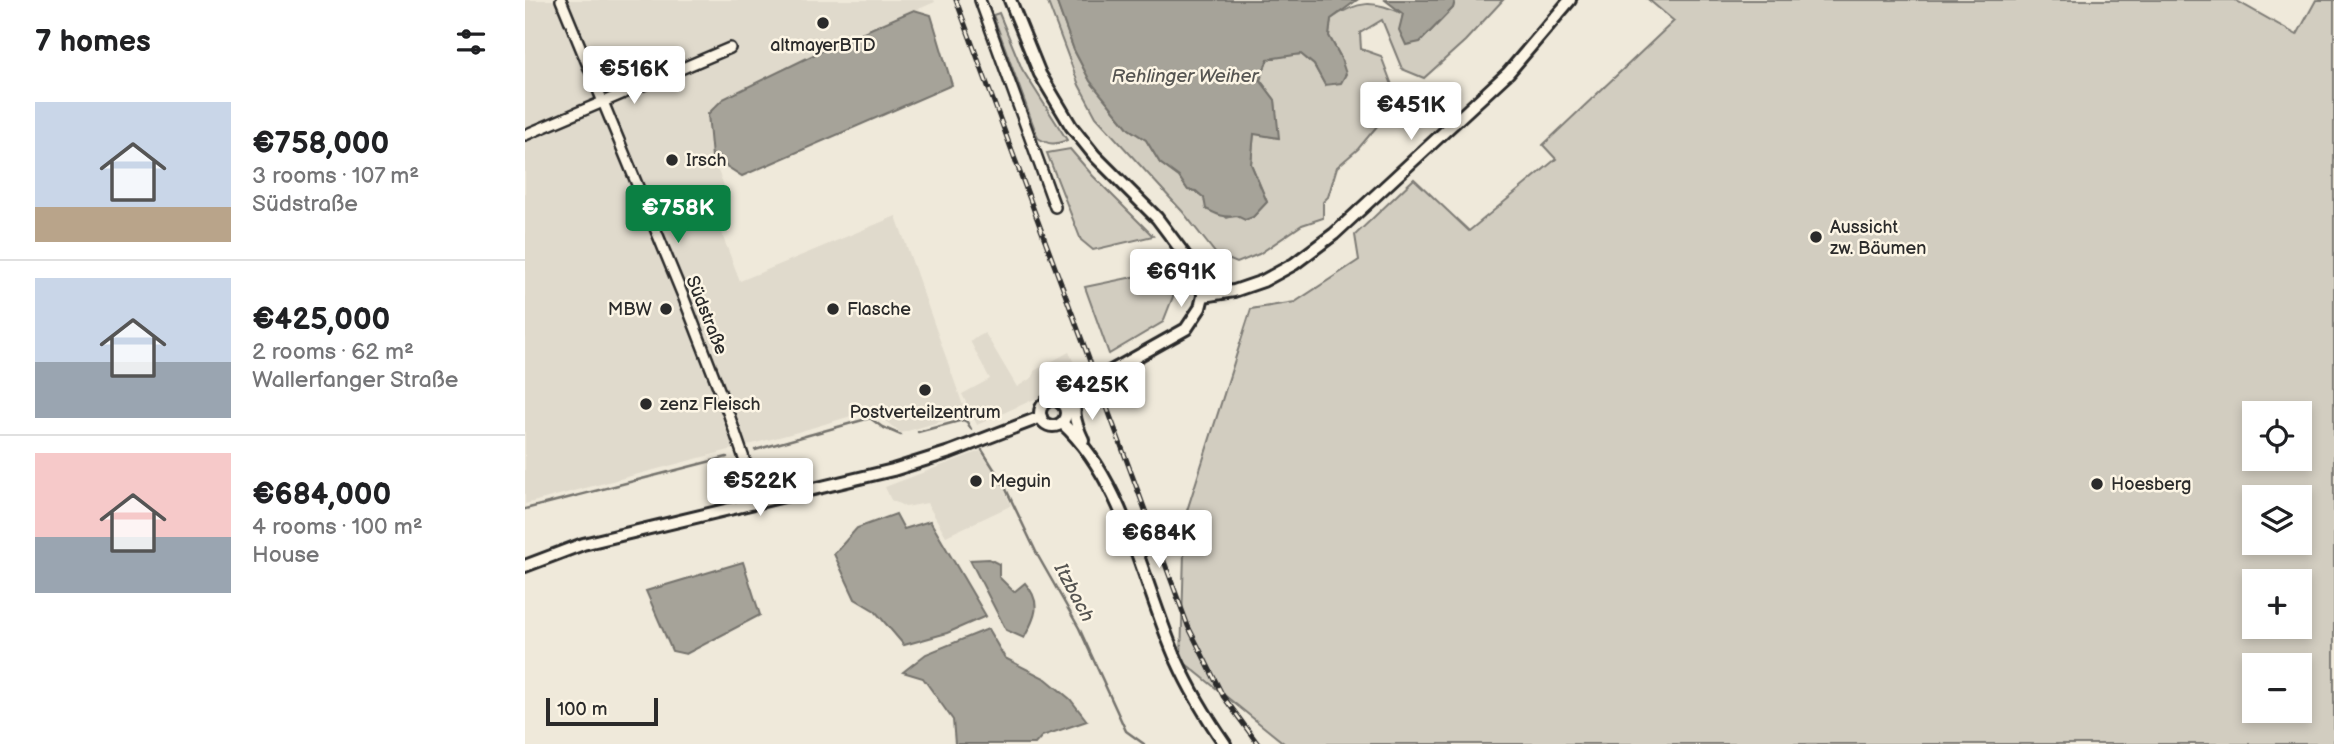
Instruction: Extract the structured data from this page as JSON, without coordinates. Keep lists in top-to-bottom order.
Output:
{
  "streets": {
    "street": ["Südstraße"]
  },
  "water": ["Rehlinger Weiher", "Itzbach"],
  "places": [
    "altmayerBTD",
    "Irsch",
    "Aussicht zw. Bäumen",
    "MBW",
    "Flasche",
    "Postverteilzentrum",
    "zenz Fleisch",
    "Meguin",
    "Hoesberg"
  ],
  "scale_bar": "100 m",
  "page": {
    "heading": "7 homes",
    "price": [
      "€516K",
      "€451K",
      "€758K",
      "€691K",
      "€425K",
      "€522K",
      "€684K"
    ],
    "list": [
      {
        "name": "€758,000",
        "note": "3 rooms · 107 m² · Südstraße"
      },
      {
        "name": "€425,000",
        "note": "2 rooms · 62 m² · Wallerfanger Straße"
      },
      {
        "name": "€684,000",
        "note": "4 rooms · 100 m² · House"
      }
    ],
    "map_buttons": ["+", "−"],
    "scale": "100 m"
  }
}
